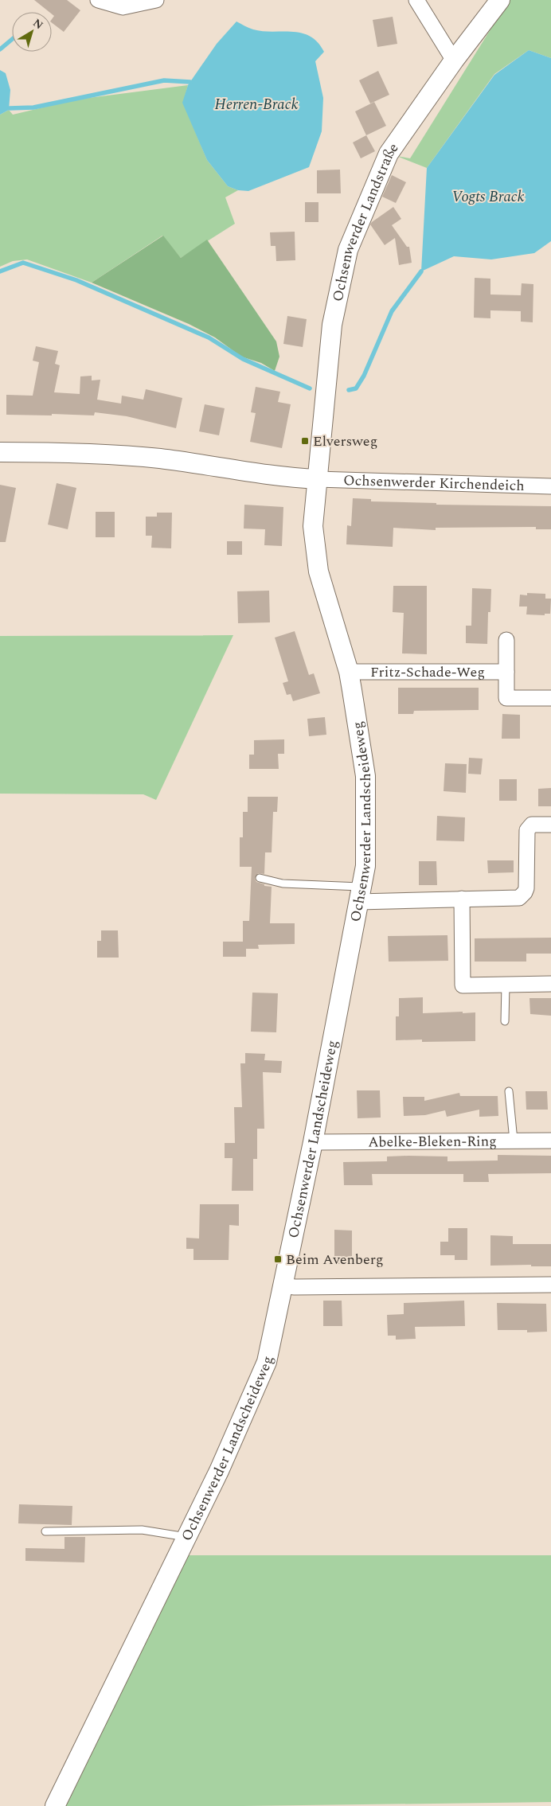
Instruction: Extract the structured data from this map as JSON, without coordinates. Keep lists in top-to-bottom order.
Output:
{
  "streets": {
    "street": [
      "Ochsenwerder Landstraße",
      "Ochsenwerder Kirchendeich",
      "Fritz-Schade-Weg",
      "Ochsenwerder Landscheideweg",
      "Abelke-Bleken-Ring"
    ]
  },
  "crossings": [
    ["Ochsenwerder Landstraße", "Ochsenwerder Kirchendeich"],
    ["Ochsenwerder Landstraße", "Ochsenwerder Landscheideweg"],
    ["Ochsenwerder Kirchendeich", "Ochsenwerder Landscheideweg"],
    ["Fritz-Schade-Weg", "Ochsenwerder Landscheideweg"],
    ["Ochsenwerder Landscheideweg", "Abelke-Bleken-Ring"]
  ],
  "water": ["Herren-Brack", "Vogts Brack"],
  "places": {
    "transit": ["Elversweg", "Beim Avenberg"]
  },
  "north": "top right"
}
